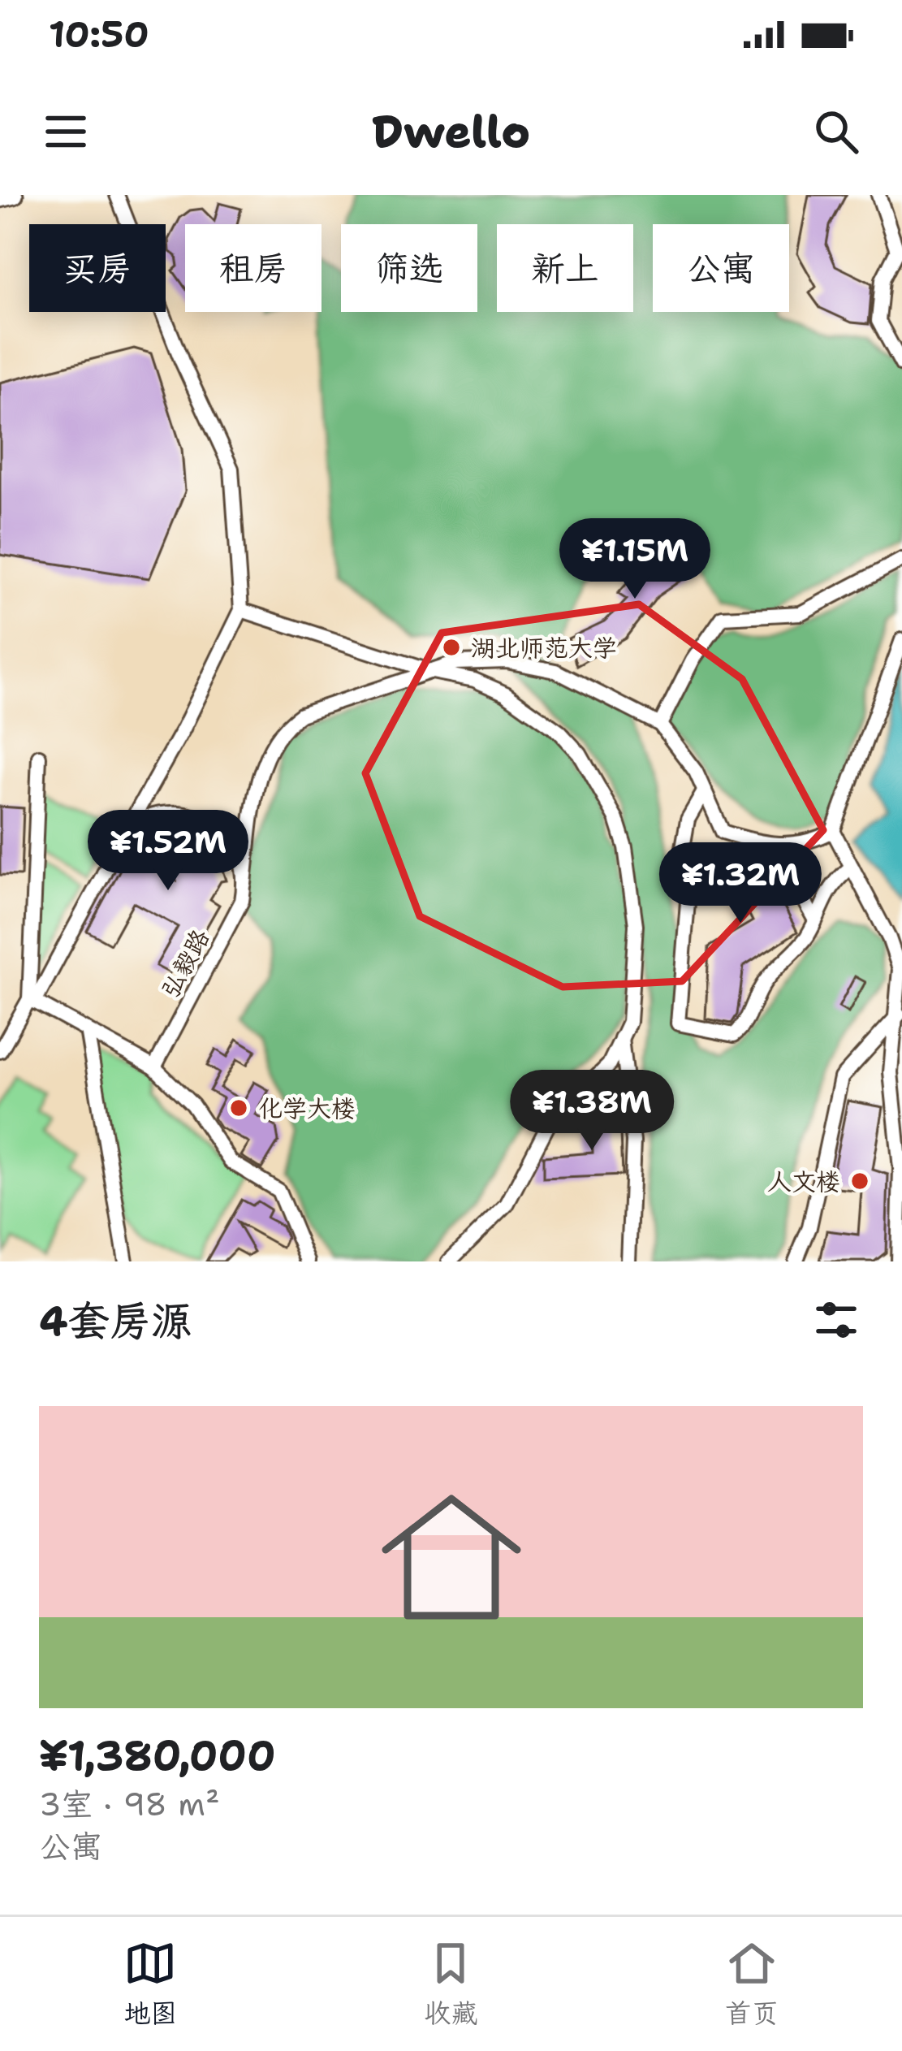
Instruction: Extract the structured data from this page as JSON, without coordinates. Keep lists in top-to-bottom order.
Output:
{
  "streets": {
    "street": ["弘毅路"]
  },
  "places": ["湖北师范大学", "化学大楼", "人文楼"],
  "page": {
    "status": "10:50",
    "header": "Dwello",
    "chip": [
      "买房",
      "租房",
      "筛选",
      "新上",
      "公寓"
    ],
    "price": [
      "¥1.15M",
      "¥1.52M",
      "¥1.32M",
      "¥1.38M"
    ],
    "heading": "4套房源",
    "list": [
      {
        "name": "¥1,380,000",
        "note": "3室 · 98 m² · 公寓"
      }
    ],
    "tabs": ["地图", "收藏", "首页"]
  }
}
